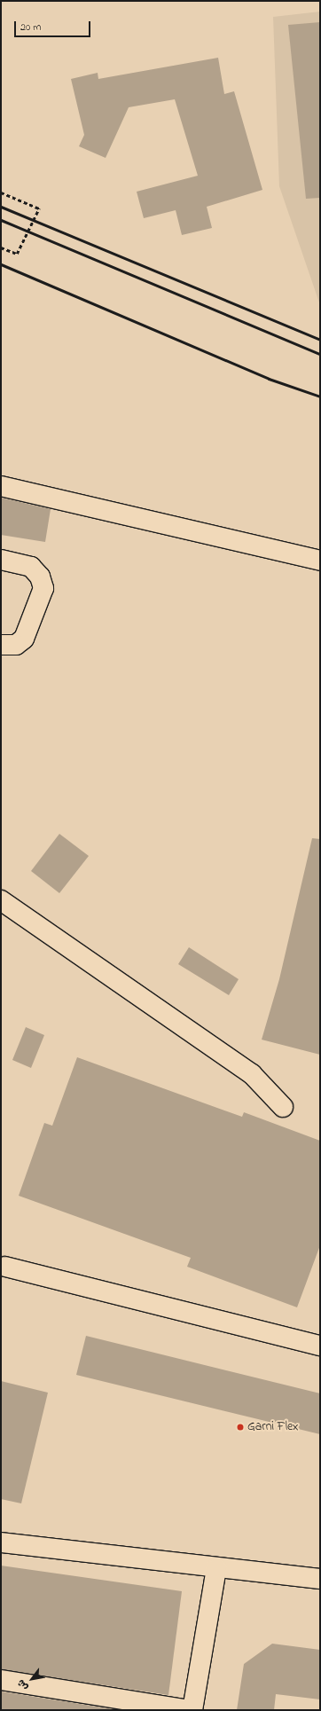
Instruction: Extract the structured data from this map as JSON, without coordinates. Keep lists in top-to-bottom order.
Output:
{
  "places": ["Garni Flex"],
  "scale_bar": "20 m",
  "north": "bottom left"
}
